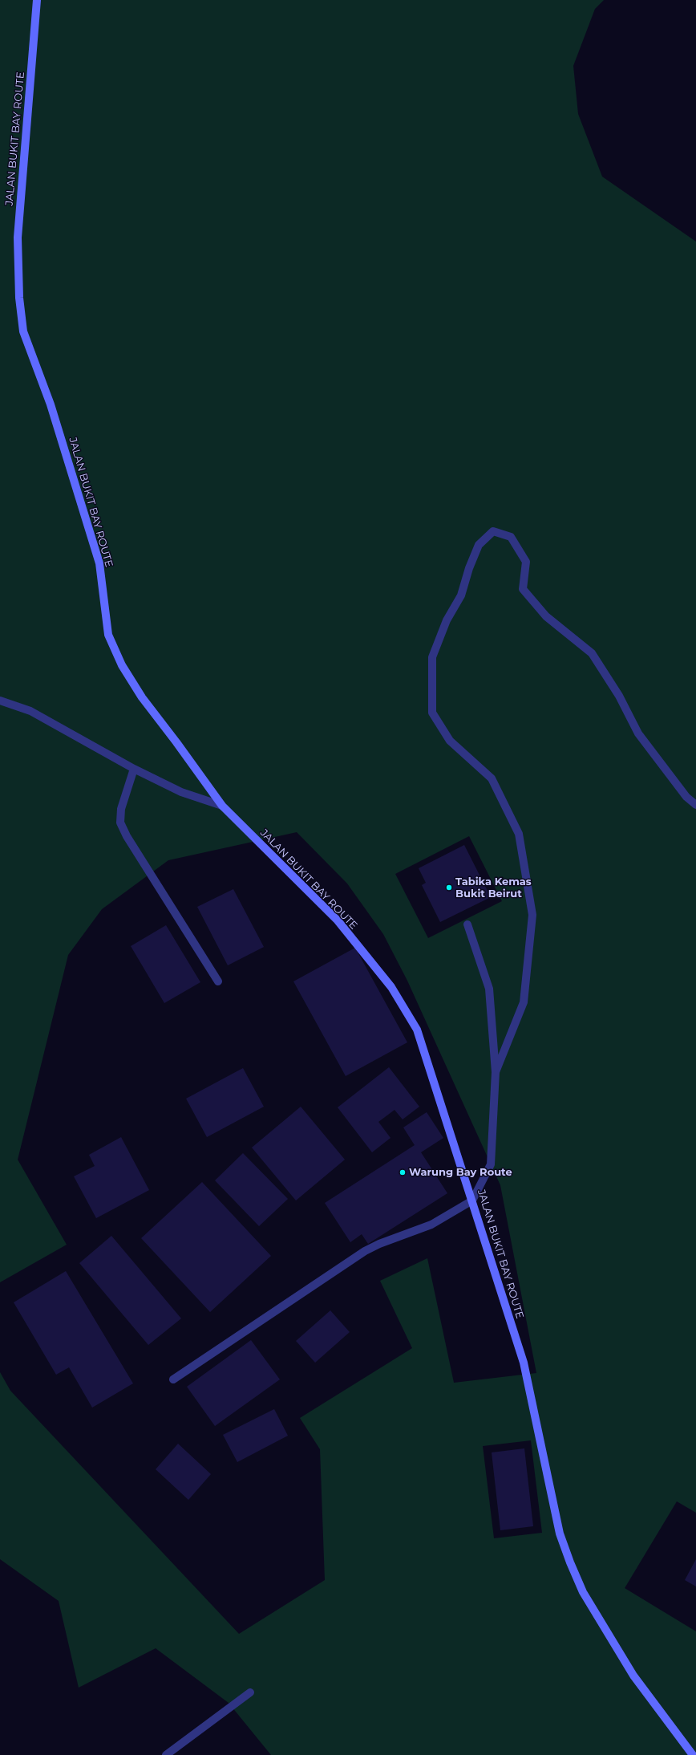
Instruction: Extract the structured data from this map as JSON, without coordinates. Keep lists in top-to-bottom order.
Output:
{
  "streets": {
    "street": ["JALAN BUKIT BAY ROUTE"]
  },
  "places": ["Tabika Kemas Bukit Beirut", "Warung Bay Route"]
}
